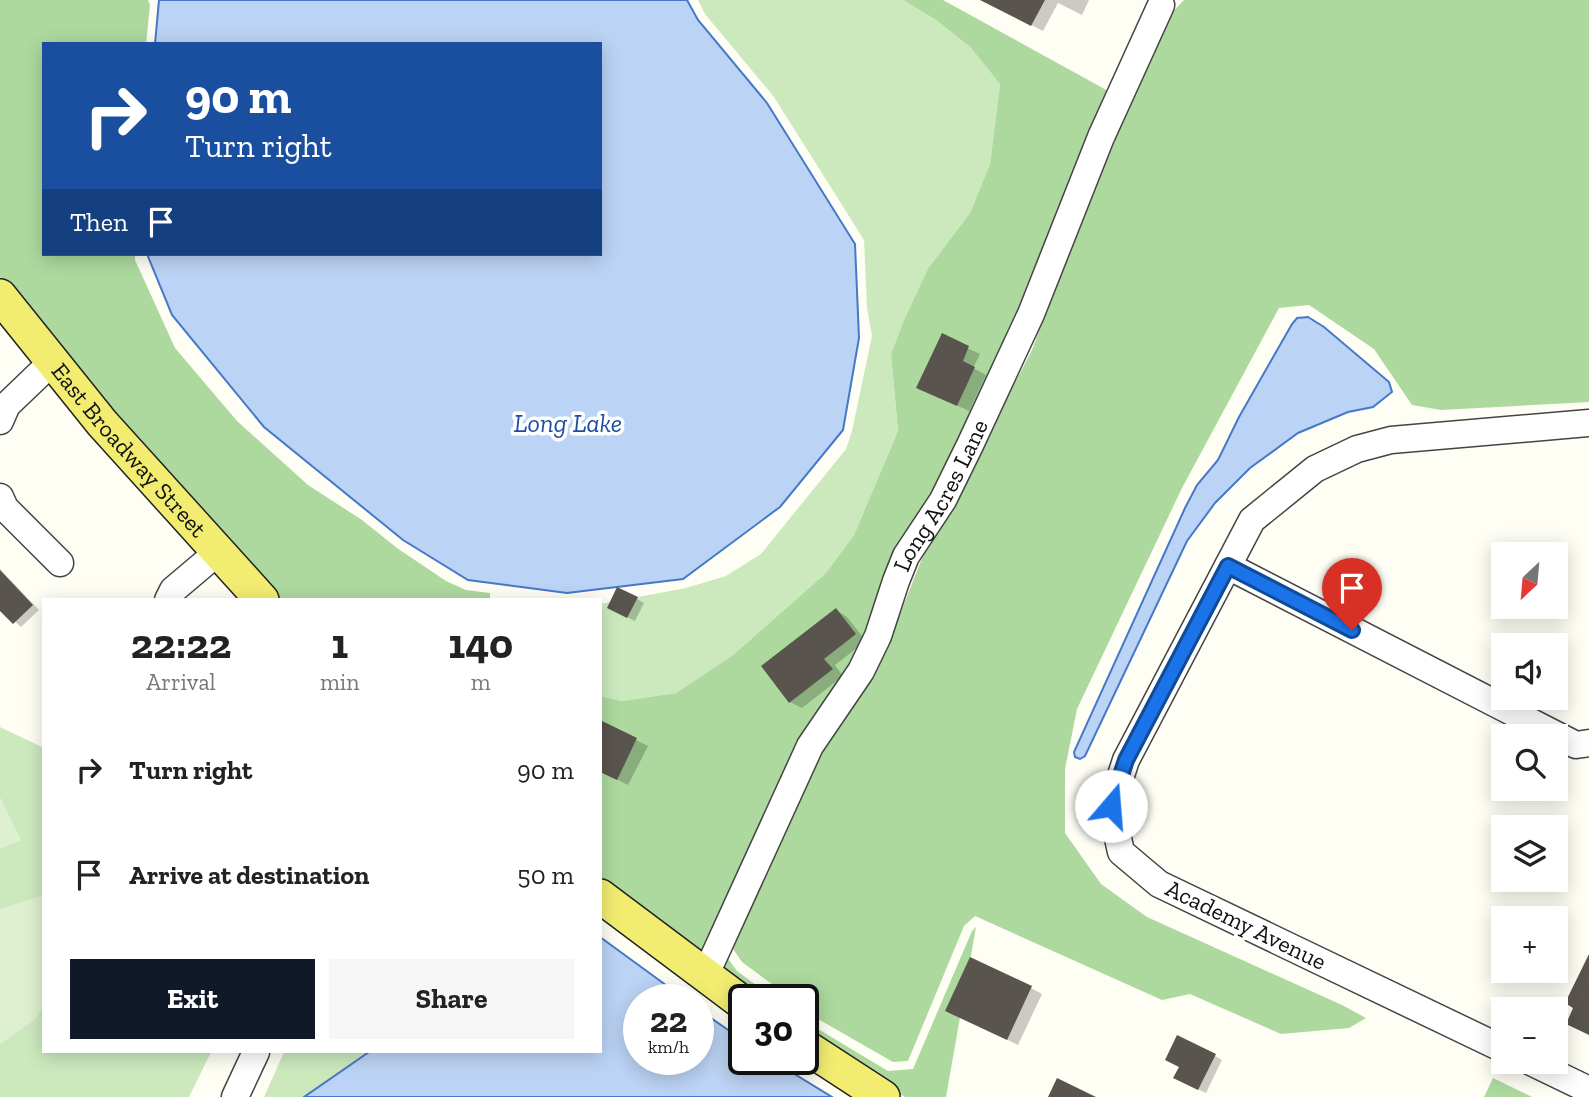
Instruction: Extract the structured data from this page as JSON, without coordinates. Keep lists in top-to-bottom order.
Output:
{
  "streets": {
    "main road": ["East Broadway Street"],
    "street": ["Long Acres Lane", "Academy Avenue"]
  },
  "water": ["Long Lake"],
  "north": "bottom left",
  "page": {
    "turn": ["90 m", "Turn right"],
    "then": "Then",
    "map_buttons": ["+", "−"],
    "eta": [
      "22:22",
      "Arrival",
      "1",
      "min",
      "140",
      "m"
    ],
    "list": [
      {
        "name": "Turn right",
        "value": "90 m"
      },
      {
        "name": "Arrive at destination",
        "value": "50 m"
      }
    ],
    "buttons": ["Exit", "Share"],
    "speed": "22 km/h",
    "limit": "30"
  }
}
